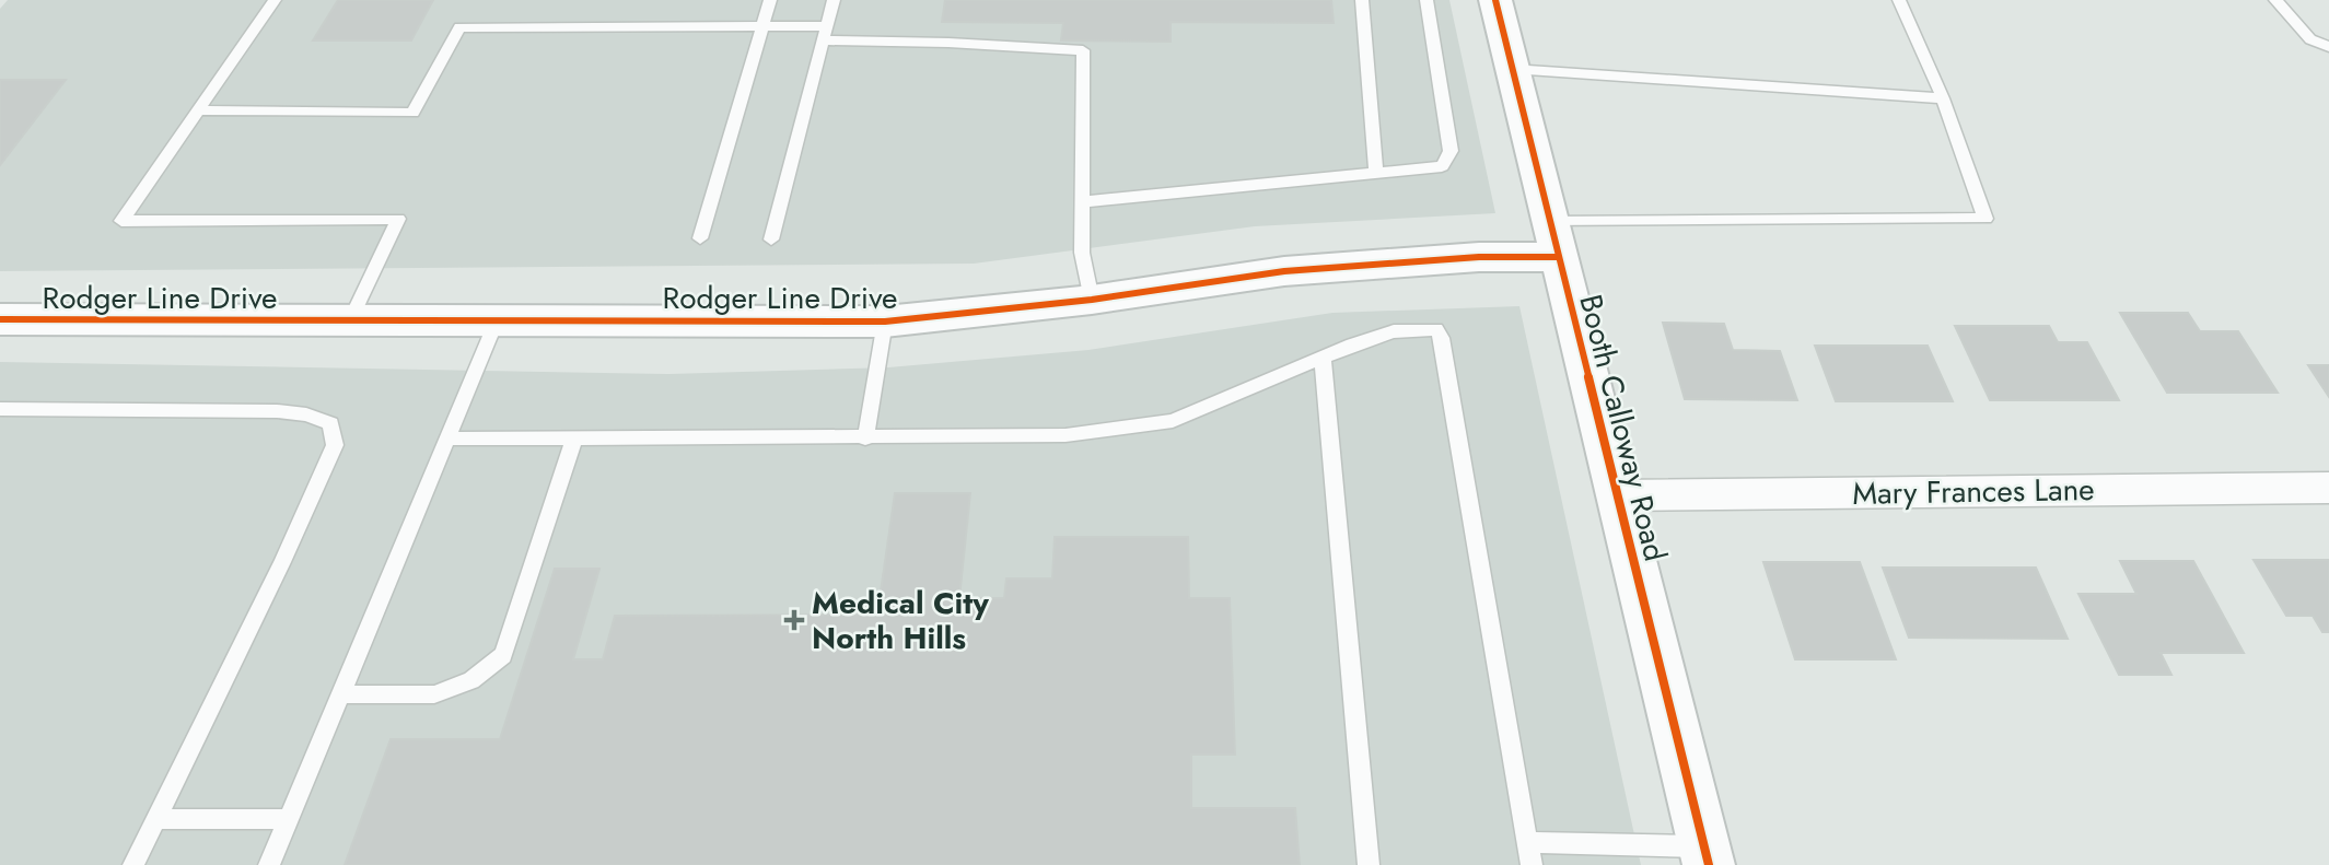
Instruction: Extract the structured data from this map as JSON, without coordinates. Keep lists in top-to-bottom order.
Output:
{
  "streets": {
    "street": ["Rodger Line Drive", "Booth Calloway Road", "Mary Frances Lane"]
  },
  "crossings": [
    ["Rodger Line Drive", "Booth Calloway Road"],
    ["Booth Calloway Road", "Mary Frances Lane"]
  ],
  "places": {
    "health": ["Medical City North Hills"]
  }
}
